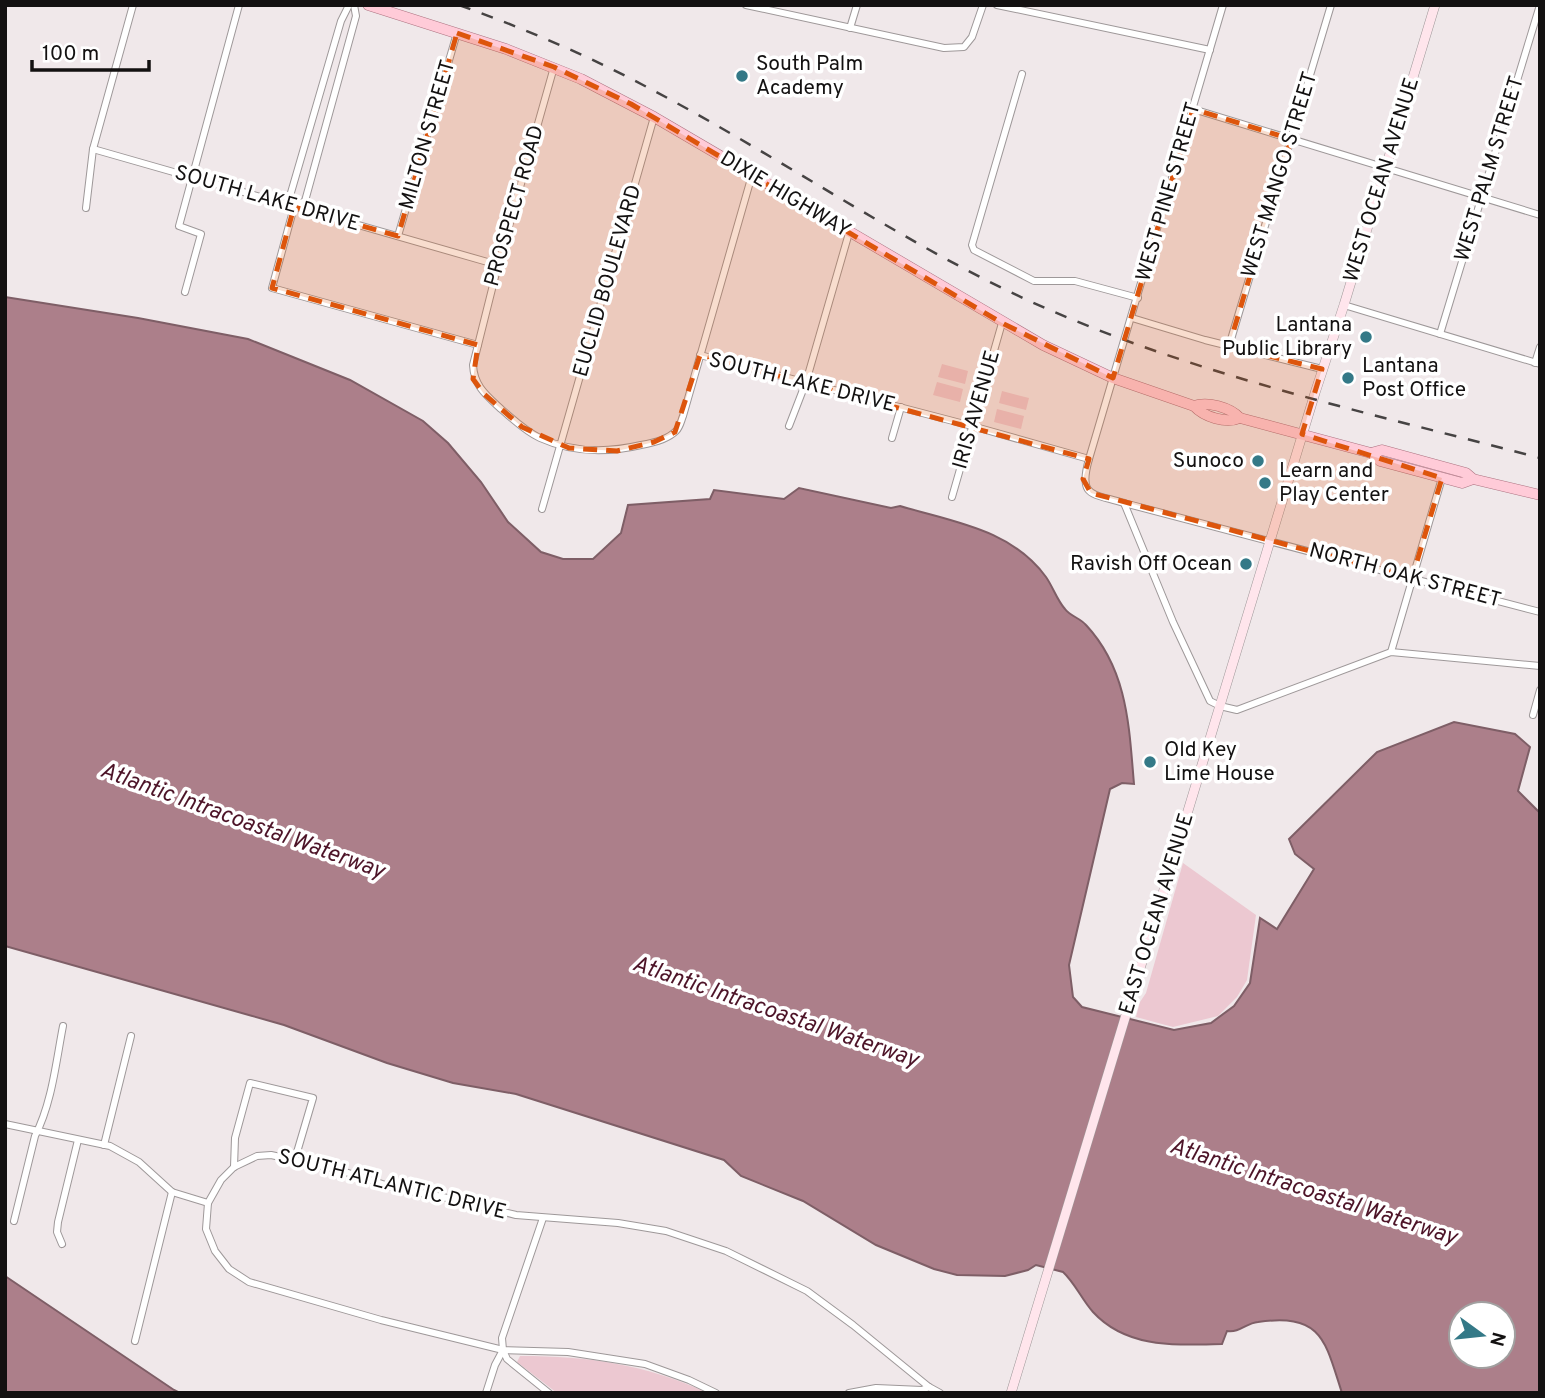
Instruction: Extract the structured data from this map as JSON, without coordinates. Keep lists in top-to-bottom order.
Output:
{
  "streets": {
    "main road": ["WEST OCEAN AVENUE", "DIXIE HIGHWAY", "EAST OCEAN AVENUE"],
    "street": [
      "MILTON STREET",
      "WEST PALM STREET",
      "WEST MANGO STREET",
      "WEST PINE STREET",
      "SOUTH LAKE DRIVE",
      "PROSPECT ROAD",
      "EUCLID BOULEVARD",
      "IRIS AVENUE",
      "NORTH OAK STREET",
      "SOUTH ATLANTIC DRIVE"
    ]
  },
  "crossings": [
    ["MILTON STREET", "DIXIE HIGHWAY"],
    ["MILTON STREET", "SOUTH LAKE DRIVE"],
    ["WEST OCEAN AVENUE", "DIXIE HIGHWAY"],
    ["WEST OCEAN AVENUE", "EAST OCEAN AVENUE"],
    ["WEST PINE STREET", "DIXIE HIGHWAY"],
    ["WEST PINE STREET", "SOUTH LAKE DRIVE"],
    ["WEST PINE STREET", "NORTH OAK STREET"],
    ["DIXIE HIGHWAY", "PROSPECT ROAD"],
    ["DIXIE HIGHWAY", "EUCLID BOULEVARD"],
    ["DIXIE HIGHWAY", "IRIS AVENUE"],
    ["DIXIE HIGHWAY", "EAST OCEAN AVENUE"],
    ["SOUTH LAKE DRIVE", "PROSPECT ROAD"],
    ["SOUTH LAKE DRIVE", "EUCLID BOULEVARD"],
    ["SOUTH LAKE DRIVE", "IRIS AVENUE"],
    ["SOUTH LAKE DRIVE", "NORTH OAK STREET"],
    ["NORTH OAK STREET", "EAST OCEAN AVENUE"]
  ],
  "water": ["Atlantic Intracoastal Waterway"],
  "places": [
    "South Palm Academy",
    "Lantana Public Library",
    "Lantana Post Office",
    "Sunoco",
    "Learn and Play Center",
    "Ravish Off Ocean",
    "Old Key Lime House"
  ],
  "scale_bar": "100 m",
  "north": "right"
}
